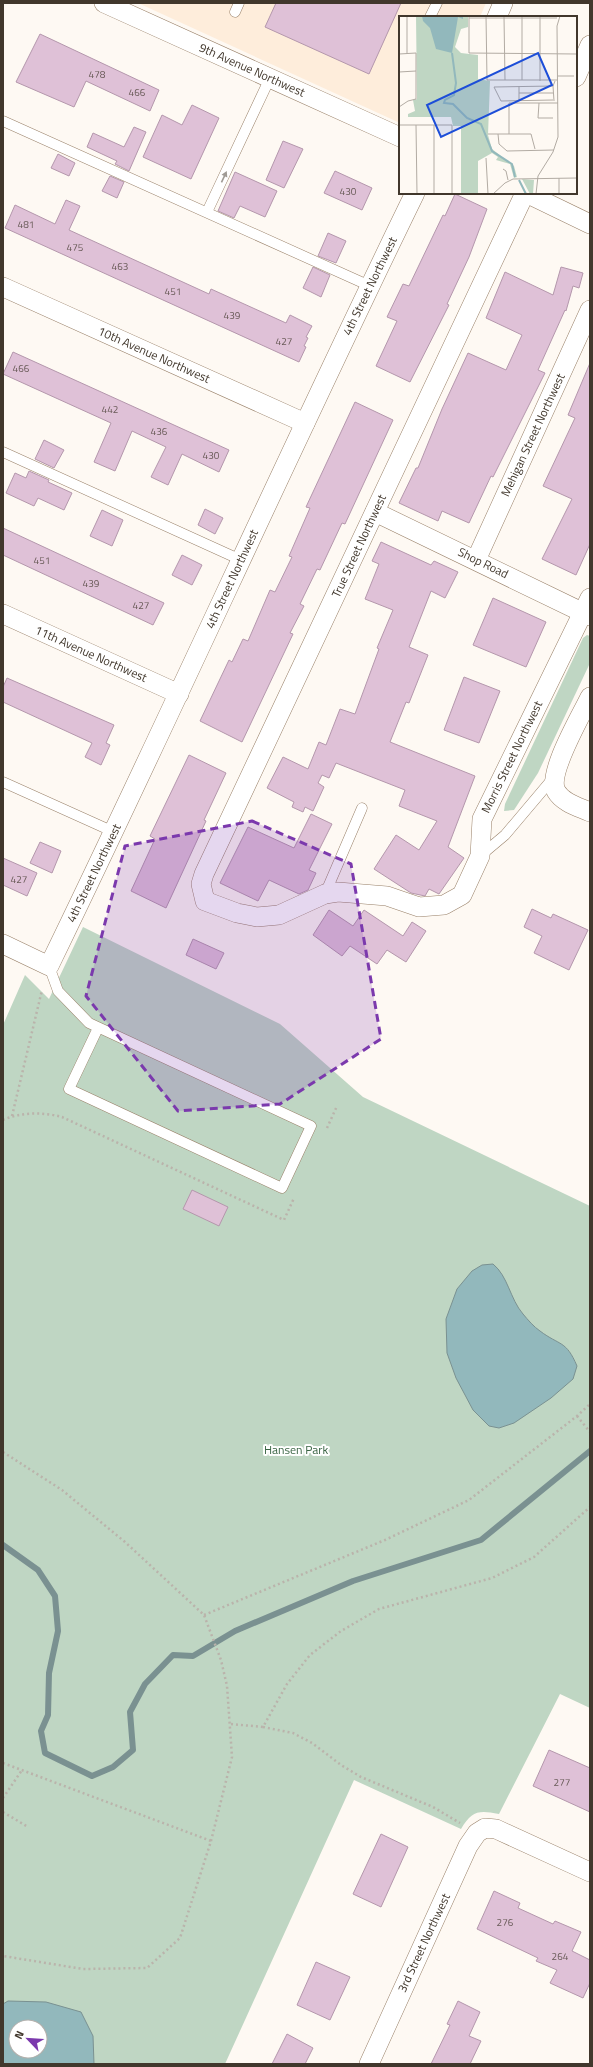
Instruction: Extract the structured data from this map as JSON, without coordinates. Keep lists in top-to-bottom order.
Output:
{
  "streets": {
    "street": [
      "9th Avenue Northwest",
      "4th Street Northwest",
      "10th Avenue Northwest",
      "Mehigan Street Northwest",
      "True Street Northwest",
      "Shop Road",
      "11th Avenue Northwest",
      "Morris Street Northwest",
      "3rd Street Northwest"
    ]
  },
  "crossings": [
    ["4th Street Northwest", "10th Avenue Northwest"],
    ["4th Street Northwest", "11th Avenue Northwest"],
    ["Mehigan Street Northwest", "Shop Road"],
    ["True Street Northwest", "Shop Road"],
    ["True Street Northwest", "Morris Street Northwest"],
    ["Shop Road", "Morris Street Northwest"]
  ],
  "parks": ["Hansen Park"],
  "house_numbers": [
    "478",
    "466",
    "430",
    "481",
    "475",
    "463",
    "451",
    "439",
    "427",
    "466",
    "442",
    "436",
    "430",
    "451",
    "439",
    "427",
    "427",
    "277",
    "276",
    "264"
  ],
  "north": "top left"
}
